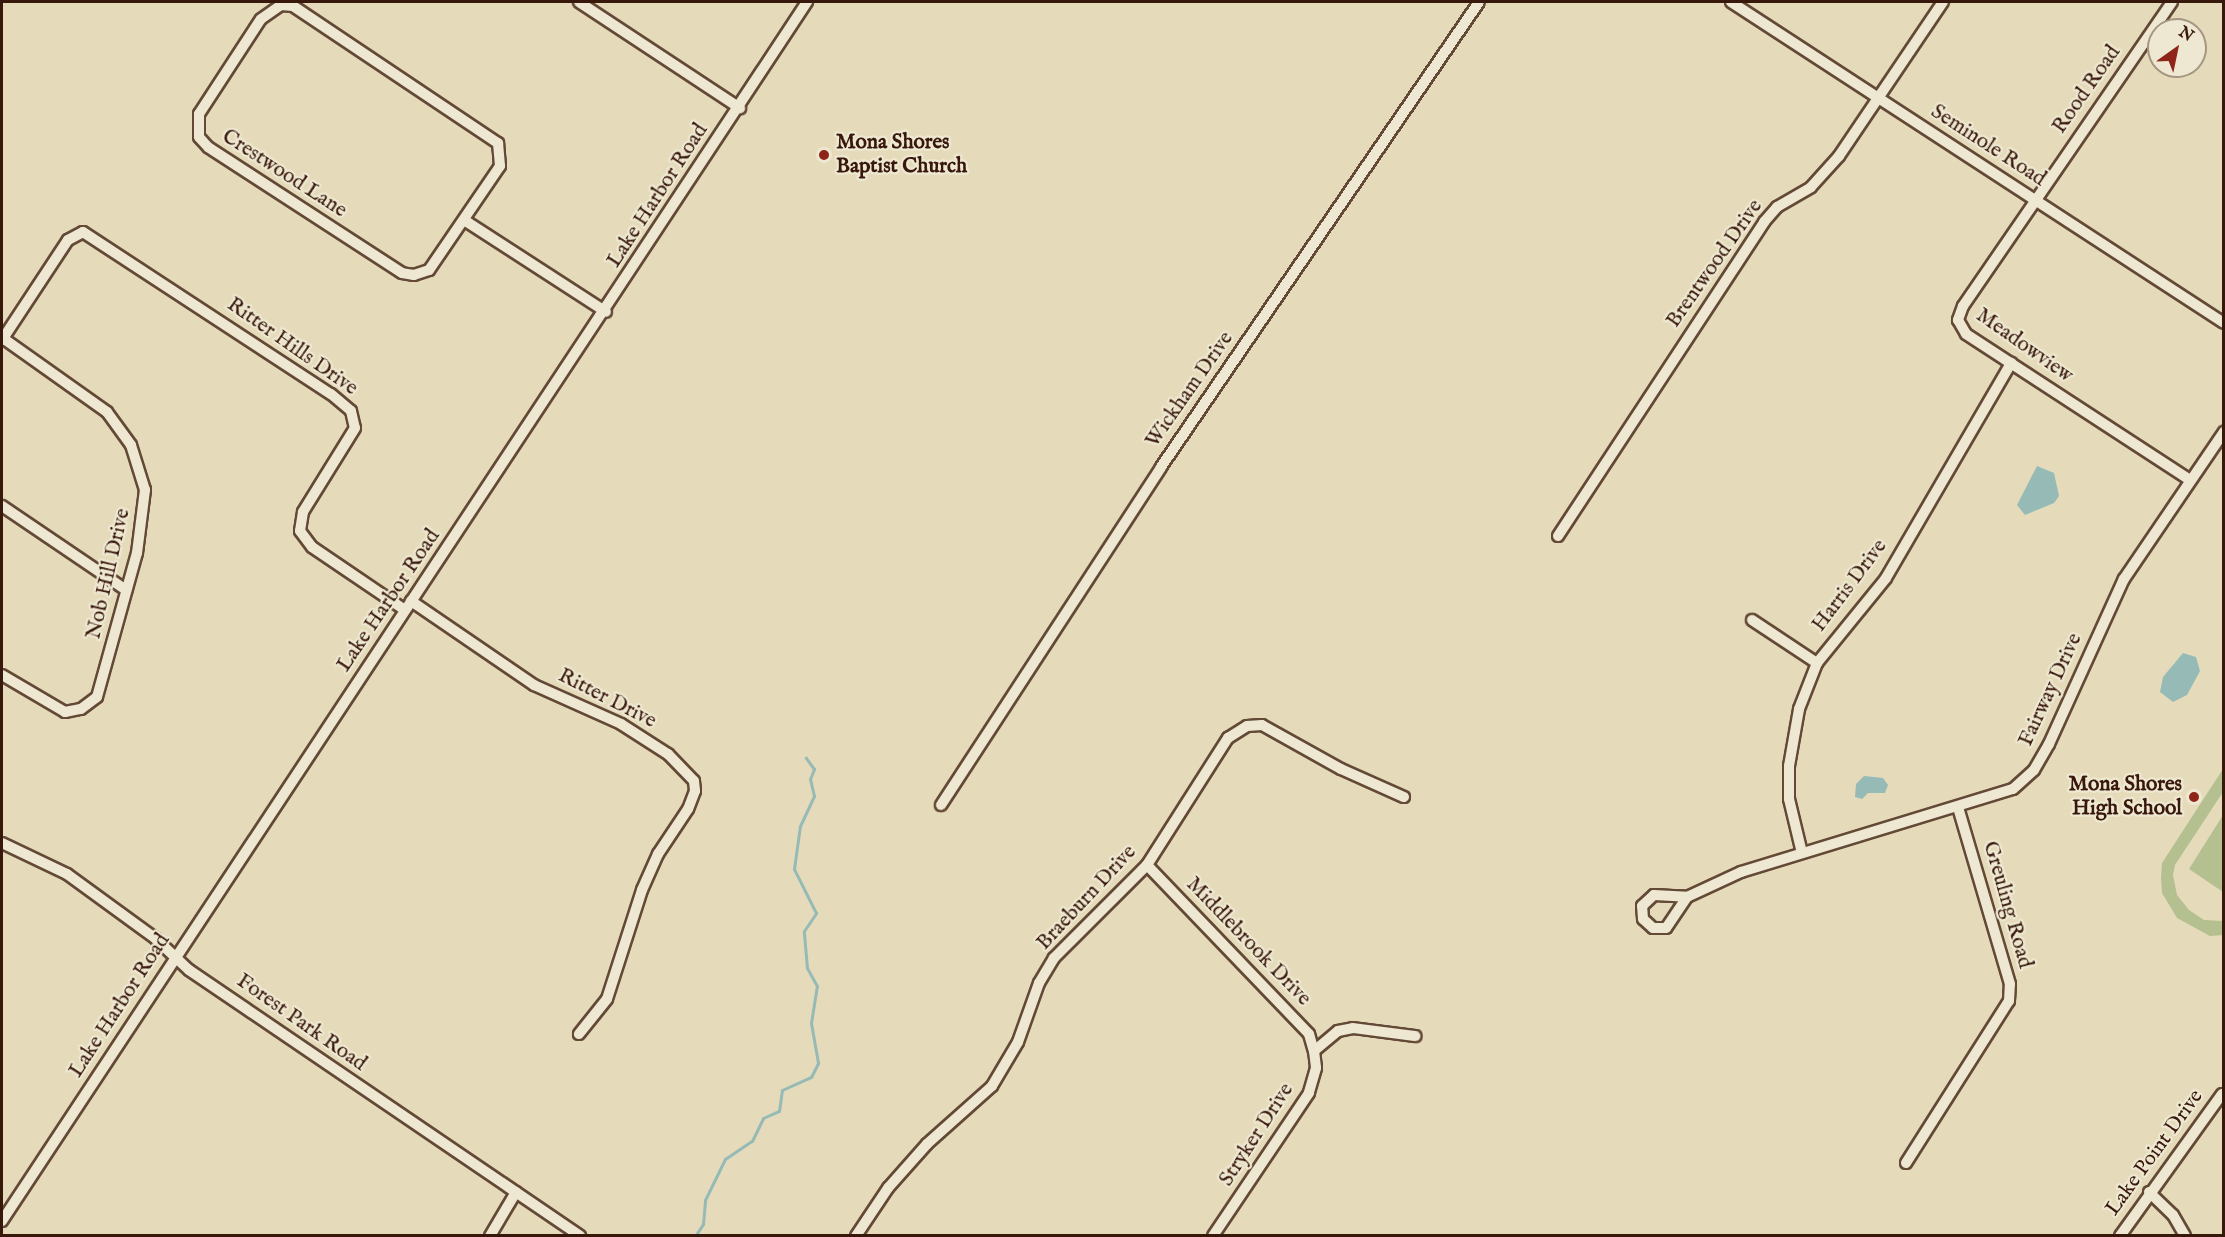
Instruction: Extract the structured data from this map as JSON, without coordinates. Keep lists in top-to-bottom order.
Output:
{
  "streets": {
    "street": [
      "Rood Road",
      "Seminole Road",
      "Crestwood Lane",
      "Lake Harbor Road",
      "Brentwood Drive",
      "Meadowview",
      "Ritter Hills Drive",
      "Wickham Drive",
      "Nob Hill Drive",
      "Harris Drive",
      "Fairway Drive",
      "Ritter Drive",
      "Braeburn Drive",
      "Greuling Road",
      "Middlebrook Drive",
      "Forest Park Road",
      "Stryker Drive",
      "Lake Point Drive"
    ]
  },
  "crossings": [
    ["Rood Road", "Seminole Road"],
    ["Rood Road", "Meadowview"],
    ["Seminole Road", "Brentwood Drive"],
    ["Seminole Road", "Meadowview"],
    ["Lake Harbor Road", "Ritter Hills Drive"],
    ["Lake Harbor Road", "Ritter Drive"],
    ["Lake Harbor Road", "Forest Park Road"],
    ["Meadowview", "Harris Drive"],
    ["Meadowview", "Fairway Drive"],
    ["Ritter Hills Drive", "Nob Hill Drive"],
    ["Ritter Hills Drive", "Ritter Drive"],
    ["Harris Drive", "Fairway Drive"],
    ["Fairway Drive", "Greuling Road"],
    ["Braeburn Drive", "Middlebrook Drive"],
    ["Middlebrook Drive", "Stryker Drive"]
  ],
  "places": ["Mona Shores Baptist Church", "Mona Shores High School"],
  "north": "top right"
}
